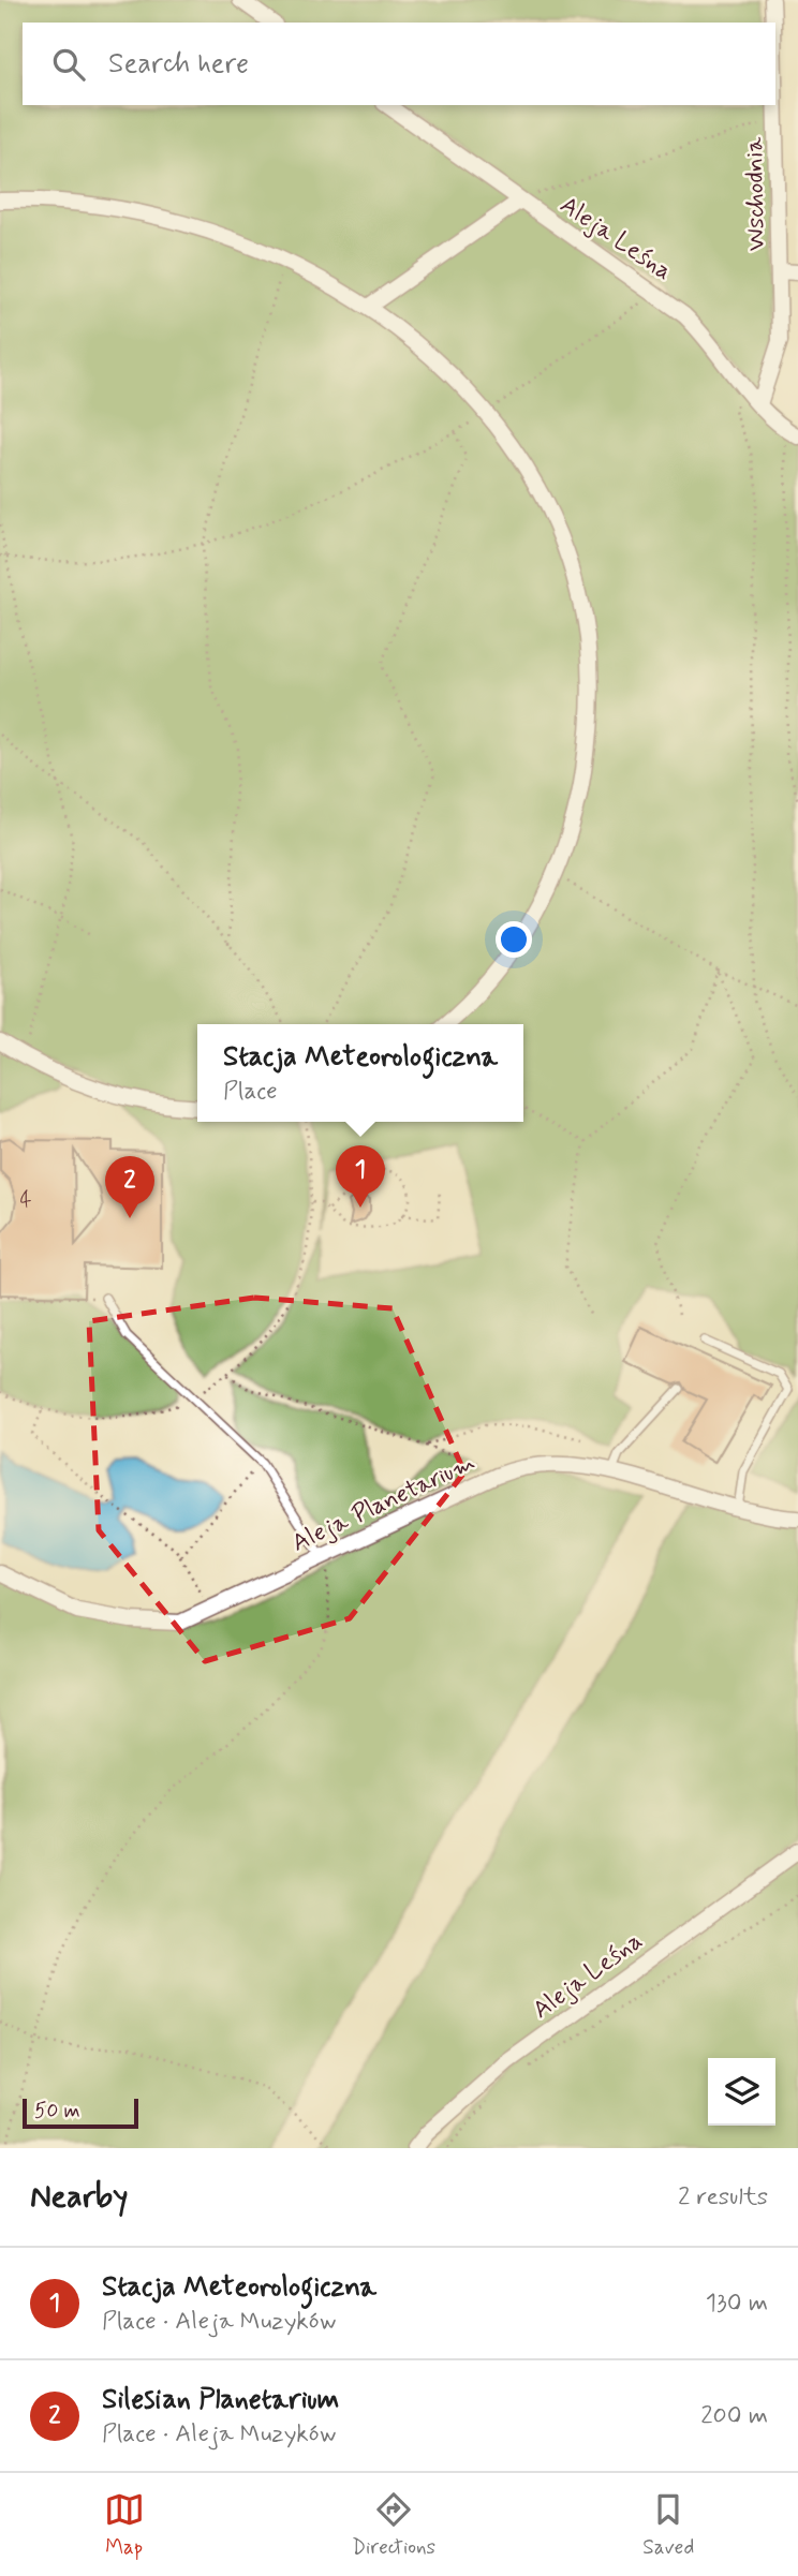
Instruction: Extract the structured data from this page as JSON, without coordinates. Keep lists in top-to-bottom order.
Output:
{
  "streets": {
    "street": ["Wschodnia", "Aleja Leśna", "Aleja Planetarium"]
  },
  "crossings": [
    ["Wschodnia", "Aleja Leśna"]
  ],
  "house_numbers": ["4"],
  "scale_bar": "50 m",
  "page": {
    "search": "Search here",
    "popup": ["Stacja Meteorologiczna", "Place"],
    "pins": ["1", "2"],
    "scale": "50 m",
    "heading": ["Nearby", "2 results"],
    "list": [
      {
        "mark": "1",
        "name": "Stacja Meteorologiczna",
        "note": "Place · Aleja Muzyków",
        "value": "130 m"
      },
      {
        "mark": "2",
        "name": "Silesian Planetarium",
        "note": "Place · Aleja Muzyków",
        "value": "200 m"
      }
    ],
    "nav": ["Map", "Directions", "Saved"]
  }
}
